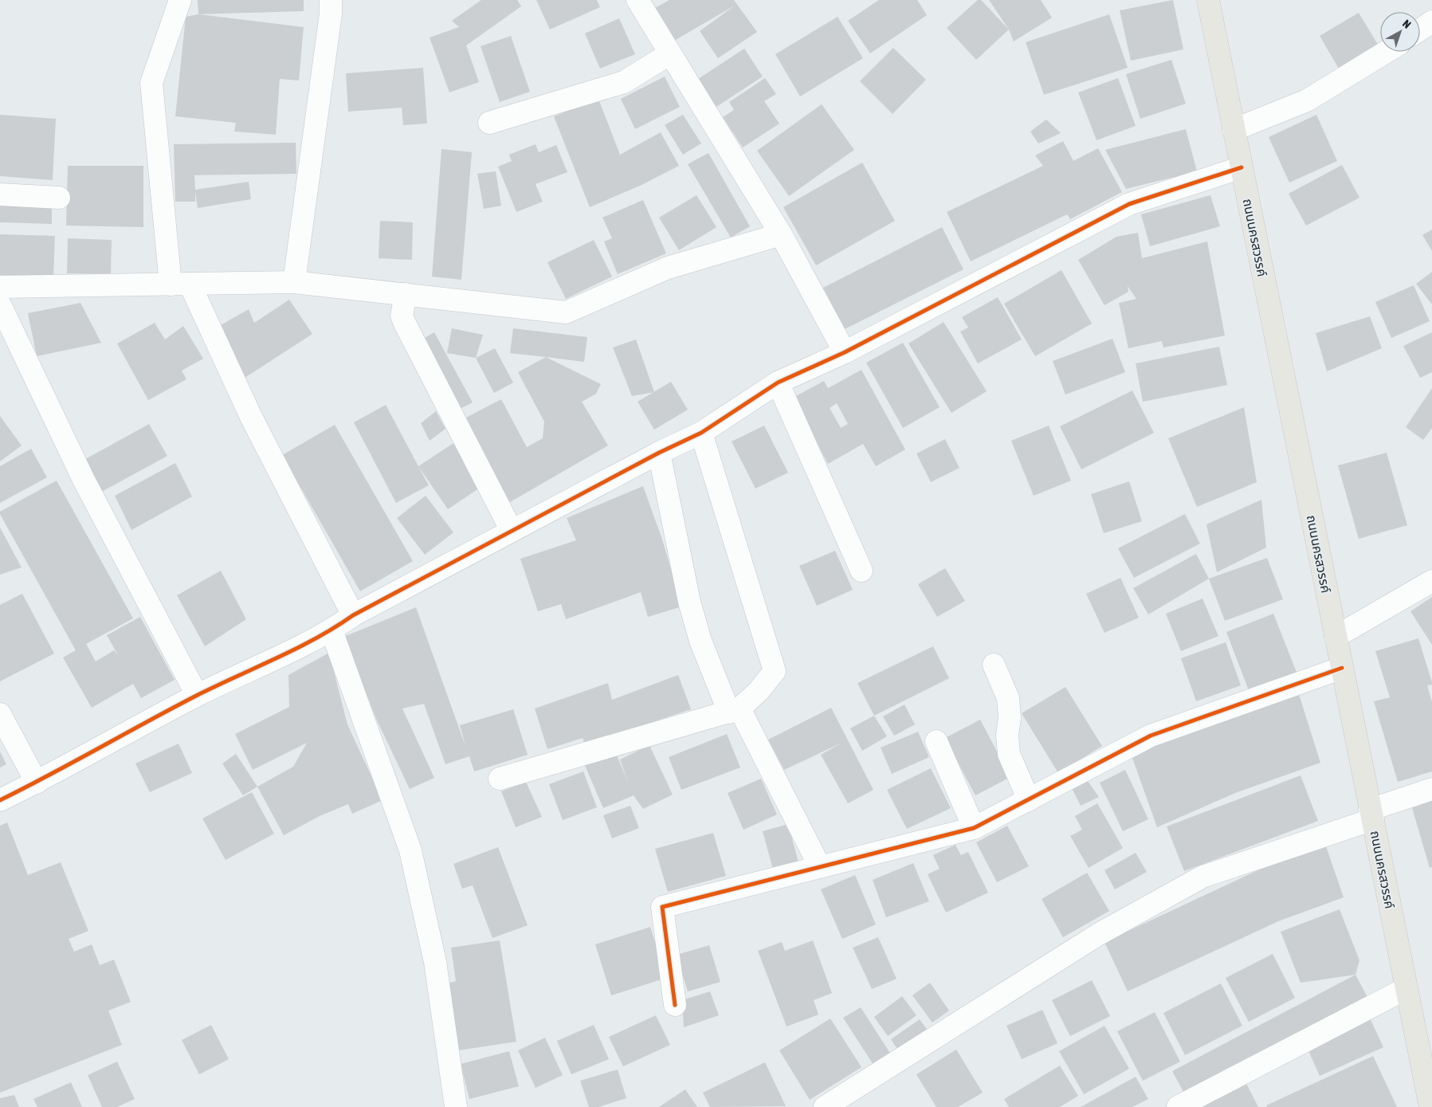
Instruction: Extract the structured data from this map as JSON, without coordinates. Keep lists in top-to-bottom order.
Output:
{
  "streets": {
    "main road": ["ถนนนครสวรรค์"]
  },
  "north": "top right"
}
